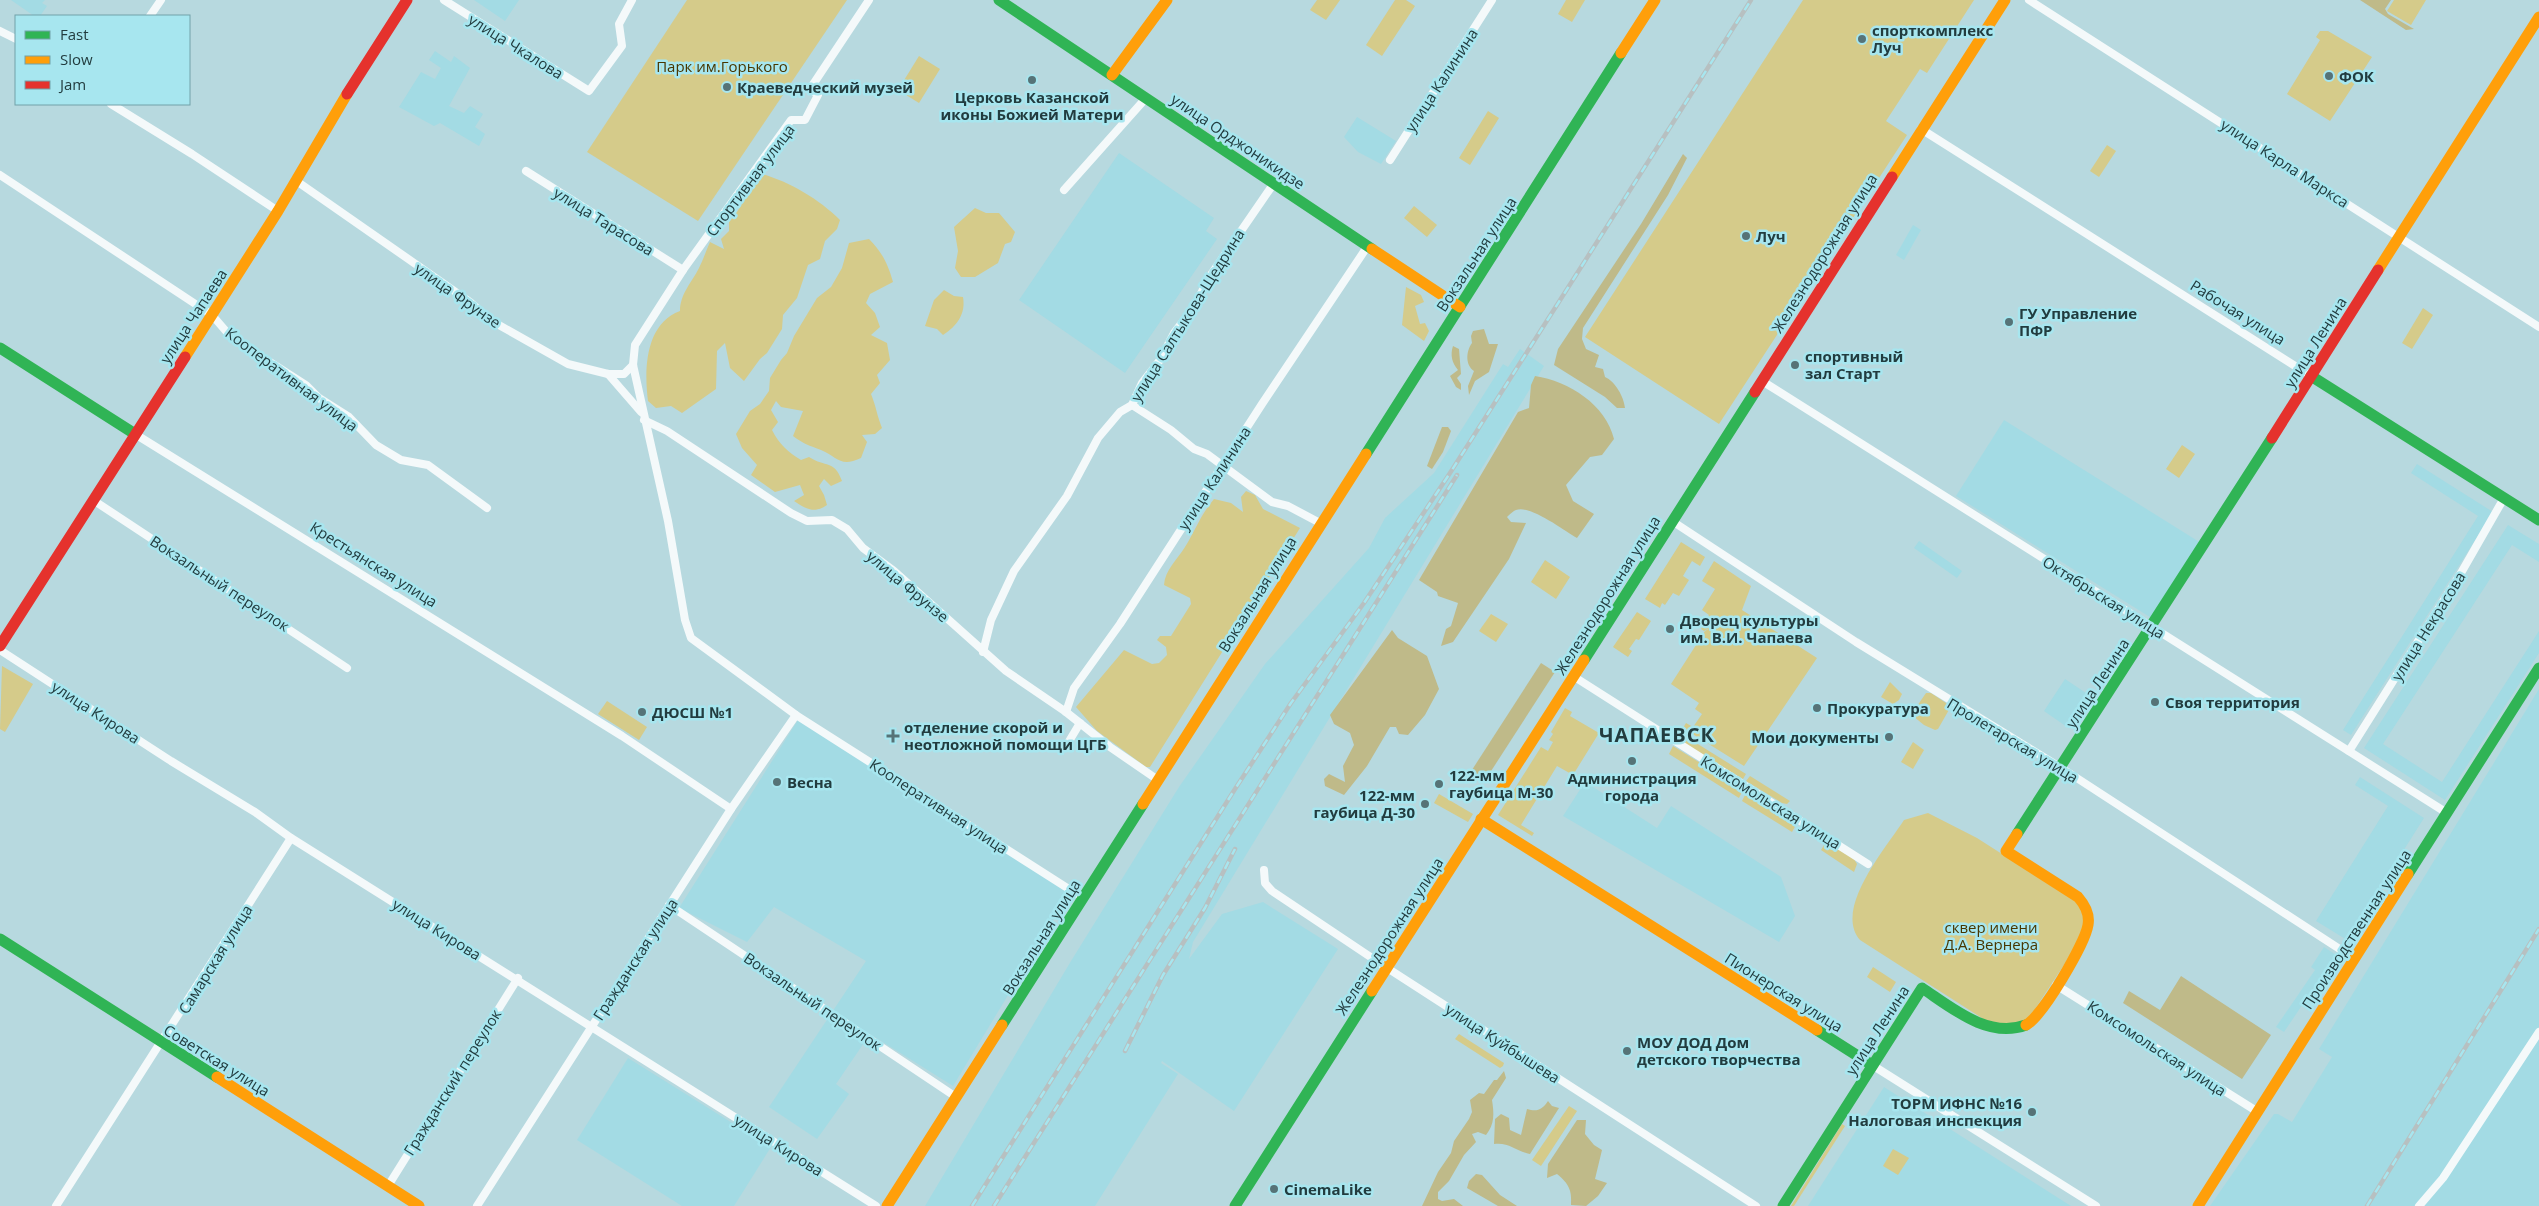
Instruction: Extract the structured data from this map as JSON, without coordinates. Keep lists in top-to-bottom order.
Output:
{
  "streets": {
    "street": [
      "улица Чкалова",
      "улица Калинина",
      "улица Орджоникидзе",
      "улица Карла Маркса",
      "Спортивная улица",
      "улица Тарасова",
      "Железнодорожная улица",
      "Вокзальная улица",
      "улица Фрунзе",
      "Рабочая улица",
      "улица Салтыкова-Щедрина",
      "улица Чапаева",
      "улица Ленина",
      "Кооперативная улица",
      "Крестьянская улица",
      "Вокзальный переулок",
      "Октябрьская улица",
      "улица Некрасова",
      "улица Кирова",
      "Пролетарская улица",
      "Комсомольская улица",
      "Производственная улица",
      "Самарская улица",
      "Гражданская улица",
      "Пионерская улица",
      "улица Куйбышева",
      "Советская улица",
      "Гражданский переулок"
    ]
  },
  "crossings": [
    ["улица Калинина", "улица Орджоникидзе"],
    ["улица Калинина", "улица Фрунзе"],
    ["улица Орджоникидзе", "Вокзальная улица"],
    ["улица Орджоникидзе", "улица Салтыкова-Щедрина"],
    ["улица Карла Маркса", "улица Ленина"],
    ["Спортивная улица", "улица Тарасова"],
    ["Спортивная улица", "Кооперативная улица"],
    ["Железнодорожная улица", "Рабочая улица"],
    ["Железнодорожная улица", "Октябрьская улица"],
    ["Железнодорожная улица", "Пролетарская улица"],
    ["Железнодорожная улица", "Комсомольская улица"],
    ["Железнодорожная улица", "Пионерская улица"],
    ["Железнодорожная улица", "улица Куйбышева"],
    ["Вокзальная улица", "улица Фрунзе"],
    ["Вокзальная улица", "Кооперативная улица"],
    ["Вокзальная улица", "Вокзальный переулок"],
    ["улица Фрунзе", "улица Салтыкова-Щедрина"],
    ["улица Фрунзе", "улица Чапаева"],
    ["улица Фрунзе", "Кооперативная улица"],
    ["Рабочая улица", "улица Ленина"],
    ["Рабочая улица", "улица Некрасова"],
    ["улица Чапаева", "Кооперативная улица"],
    ["улица Чапаева", "Крестьянская улица"],
    ["улица Чапаева", "Вокзальный переулок"],
    ["улица Ленина", "Октябрьская улица"],
    ["улица Ленина", "Пролетарская улица"],
    ["улица Ленина", "Комсомольская улица"],
    ["улица Ленина", "Пионерская улица"],
    ["Кооперативная улица", "Гражданская улица"],
    ["Крестьянская улица", "Гражданская улица"],
    ["Вокзальный переулок", "Гражданская улица"],
    ["Октябрьская улица", "улица Некрасова"],
    ["Октябрьская улица", "Производственная улица"],
    ["улица Кирова", "Самарская улица"],
    ["улица Кирова", "Гражданская улица"],
    ["улица Кирова", "Гражданский переулок"],
    ["Пролетарская улица", "Производственная улица"],
    ["Комсомольская улица", "Производственная улица"],
    ["Самарская улица", "Советская улица"],
    ["Советская улица", "Гражданский переулок"]
  ],
  "districts": ["ЧАПАЕВСК"],
  "parks": ["Парк им.Горького", "сквер имени Д.А. Вернера"],
  "places": {
    "other": [
      "спорткомплекс Луч",
      "ФОК",
      "Церковь Казанской иконы Божией Матери",
      "Краеведческий музей",
      "Луч",
      "ГУ Управление ПФР",
      "спортивный зал Старт",
      "Дворец культуры им. В.И. Чапаева",
      "Своя территория",
      "Прокуратура",
      "ДЮСШ №1",
      "Мои документы",
      "Администрация города",
      "Весна",
      "122-мм гаубица М-30",
      "122-мм гаубица Д-30",
      "МОУ ДОД Дом детского творчества",
      "ТОРМ ИФНС №16 Налоговая инспекция",
      "CinemaLike"
    ],
    "health": ["отделение скорой и неотложной помощи ЦГБ"]
  },
  "legend": ["Fast", "Slow", "Jam"]
}
